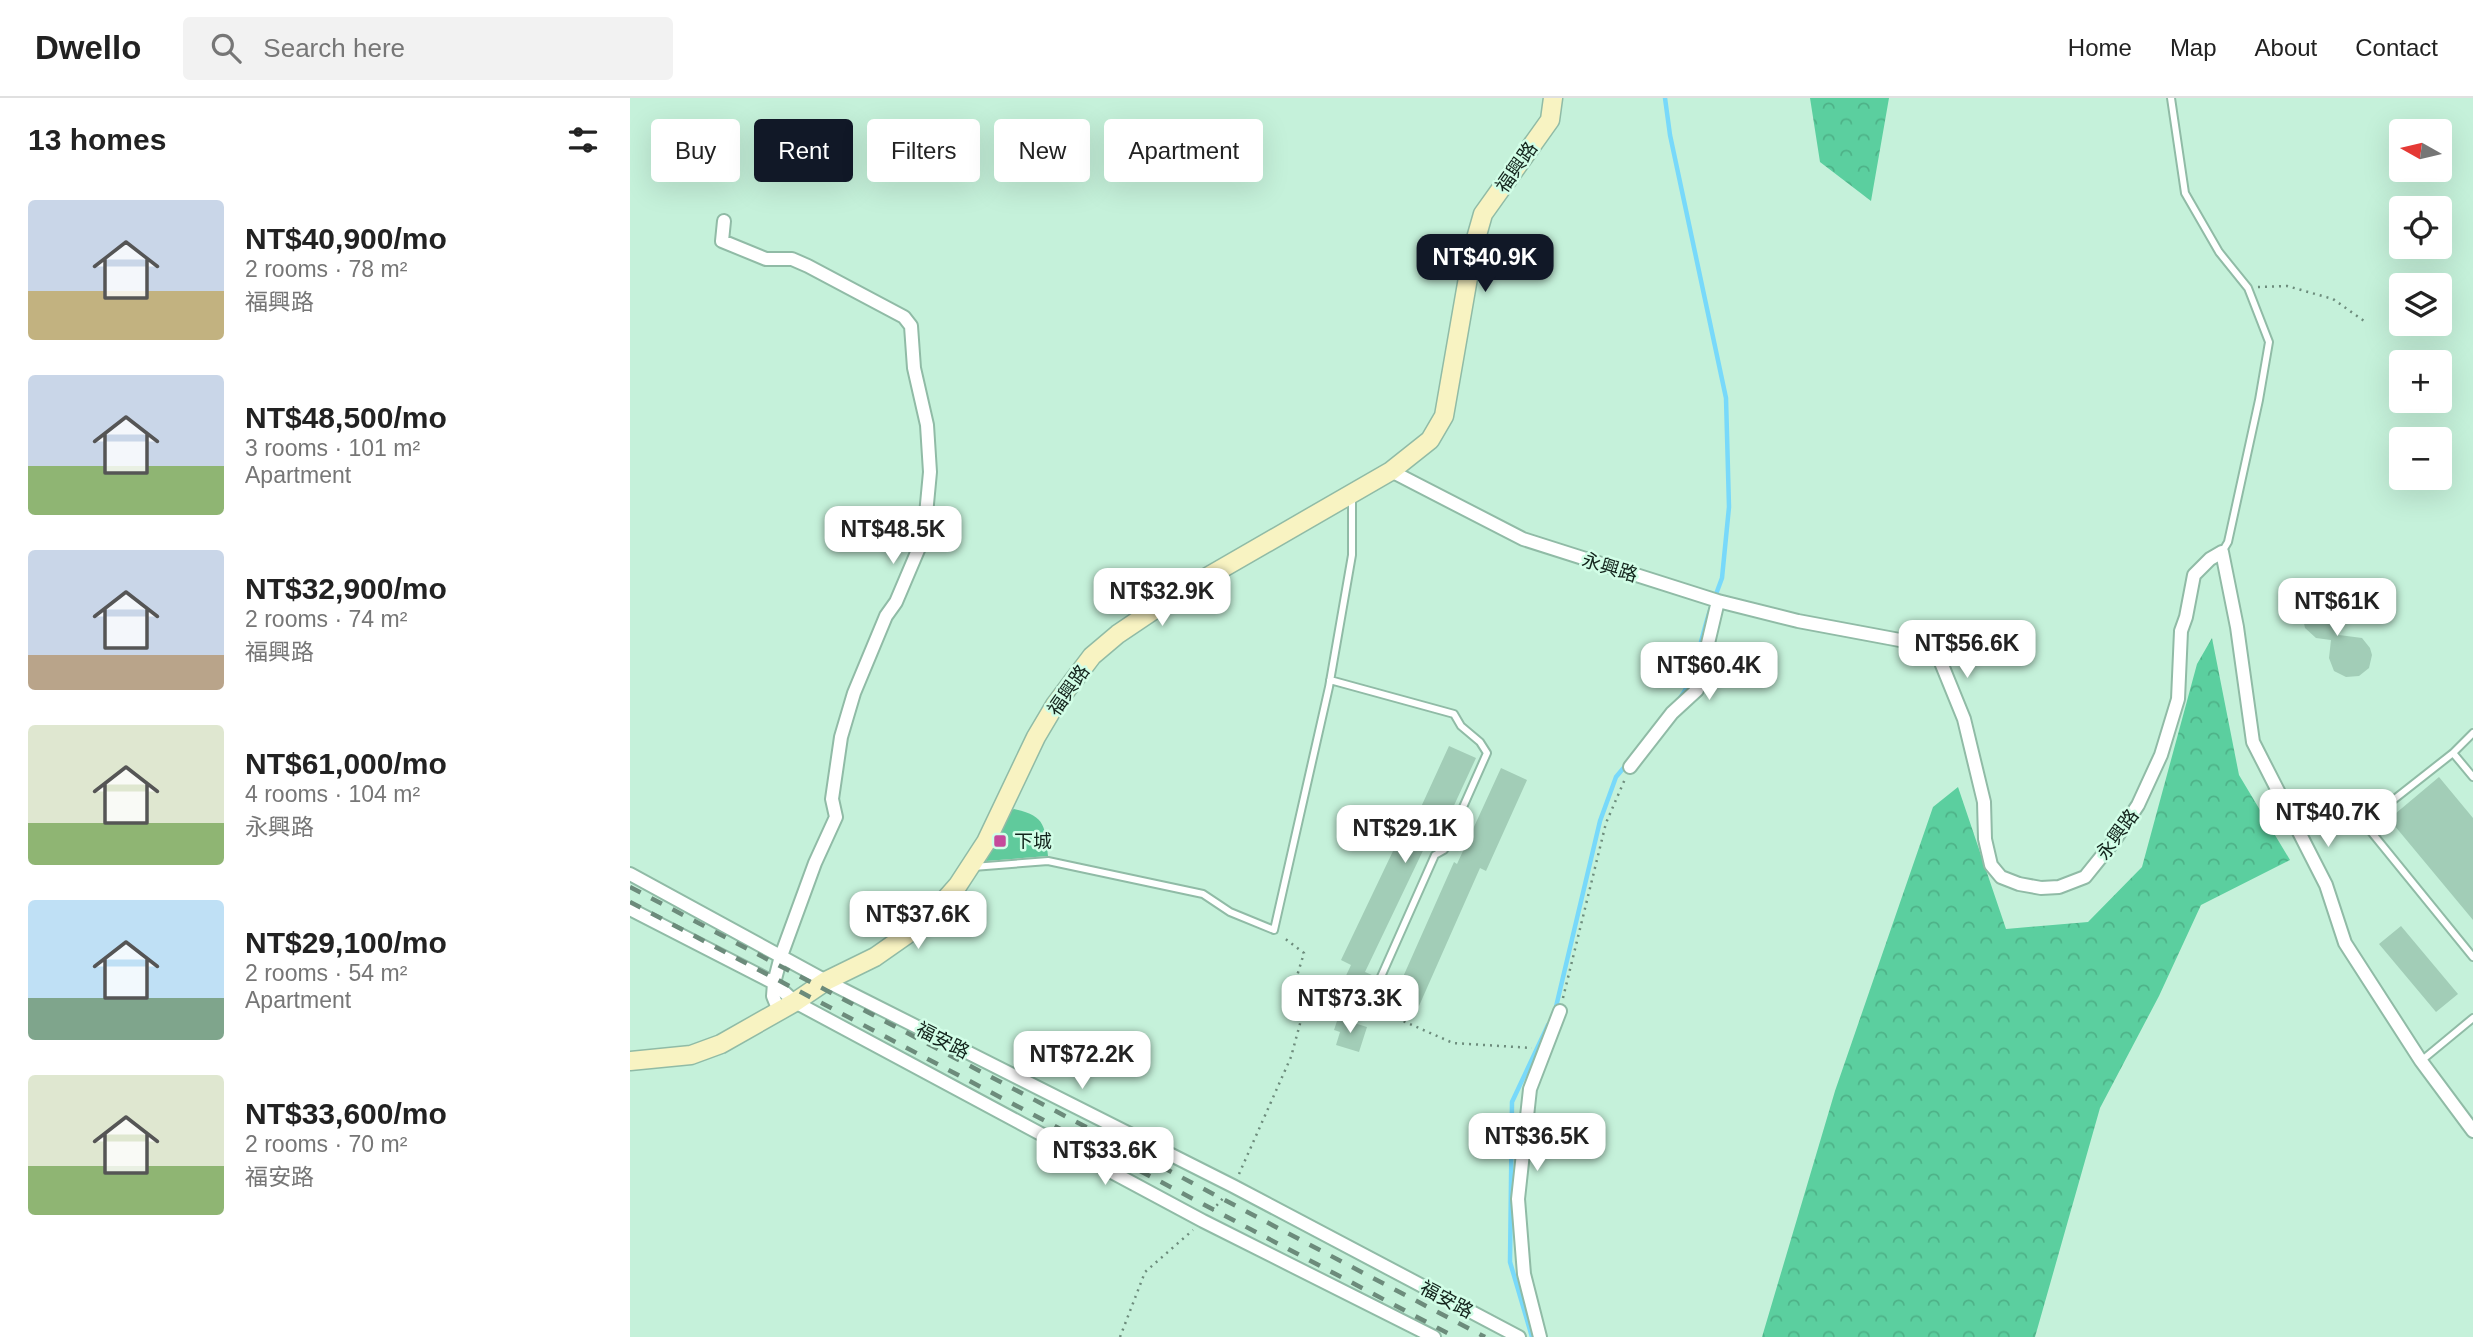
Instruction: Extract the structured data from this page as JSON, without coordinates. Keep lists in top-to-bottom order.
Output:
{
  "streets": {
    "street": ["福興路", "永興路", "福安路"]
  },
  "crossings": [
    ["福興路", "永興路"],
    ["福興路", "福安路"]
  ],
  "places": {
    "transit": ["下城"]
  },
  "north": "left",
  "page": {
    "header": "Dwello",
    "search": "Search here",
    "nav": [
      "Home",
      "Map",
      "About",
      "Contact"
    ],
    "heading": "13 homes",
    "map_buttons": ["+", "−"],
    "chip": [
      "Buy",
      "Rent",
      "Filters",
      "New",
      "Apartment"
    ],
    "list": [
      {
        "name": "NT$40,900/mo",
        "note": "2 rooms · 78 m² · 福興路"
      },
      {
        "name": "NT$48,500/mo",
        "note": "3 rooms · 101 m² · Apartment"
      },
      {
        "name": "NT$32,900/mo",
        "note": "2 rooms · 74 m² · 福興路"
      },
      {
        "name": "NT$61,000/mo",
        "note": "4 rooms · 104 m² · 永興路"
      },
      {
        "name": "NT$29,100/mo",
        "note": "2 rooms · 54 m² · Apartment"
      },
      {
        "name": "NT$33,600/mo",
        "note": "2 rooms · 70 m² · 福安路"
      }
    ],
    "price": [
      "NT$40.9K",
      "NT$48.5K",
      "NT$32.9K",
      "NT$61K",
      "NT$56.6K",
      "NT$60.4K",
      "NT$40.7K",
      "NT$29.1K",
      "NT$37.6K",
      "NT$73.3K",
      "NT$72.2K",
      "NT$36.5K",
      "NT$33.6K"
    ]
  }
}
